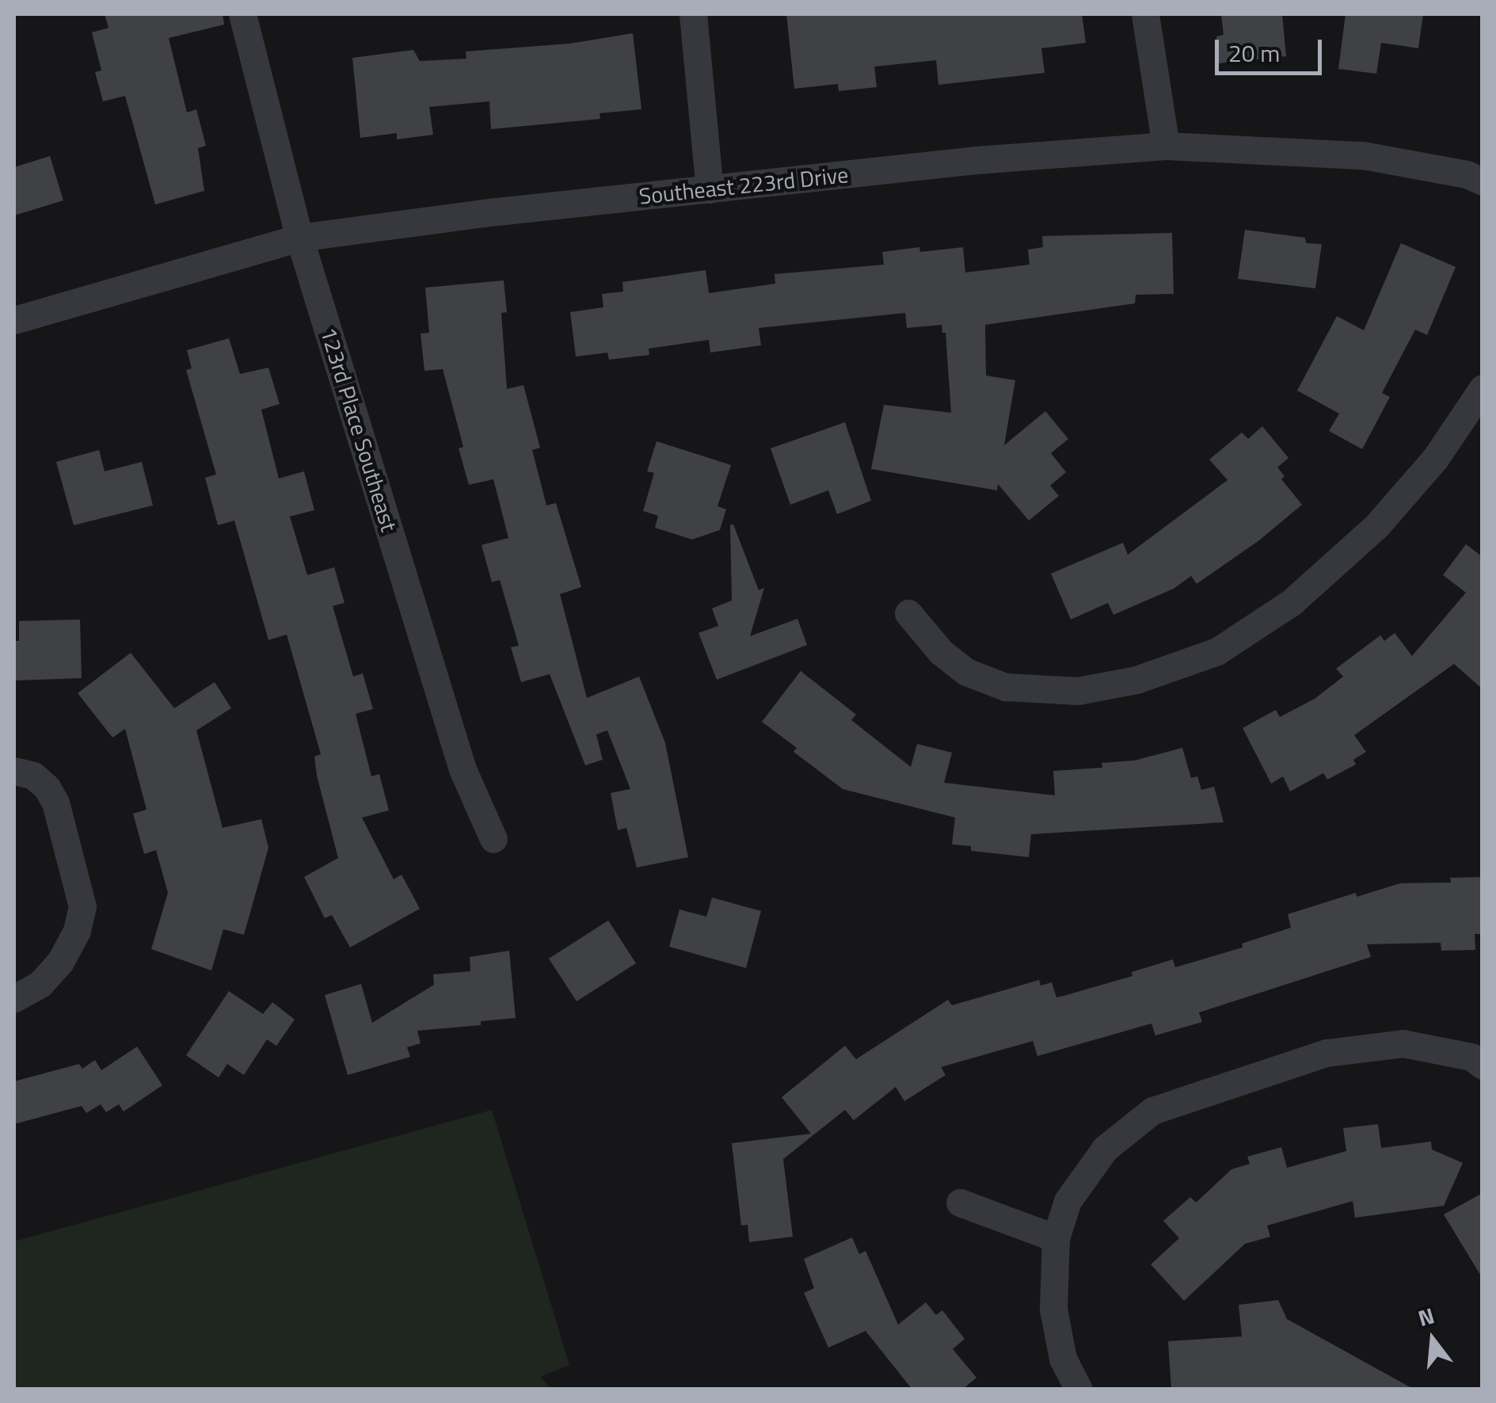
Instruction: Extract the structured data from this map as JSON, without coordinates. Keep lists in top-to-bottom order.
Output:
{
  "streets": {
    "street": ["Southeast 223rd Drive", "123rd Place Southeast"]
  },
  "crossings": [
    ["Southeast 223rd Drive", "123rd Place Southeast"]
  ],
  "scale_bar": "20 m",
  "north": "top"
}
